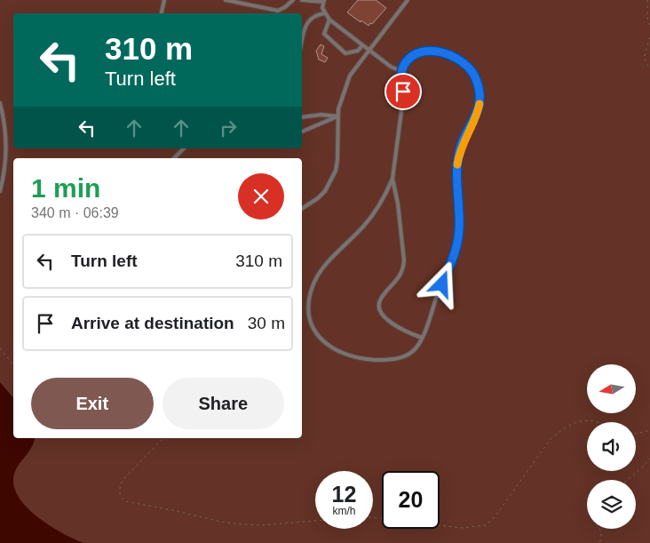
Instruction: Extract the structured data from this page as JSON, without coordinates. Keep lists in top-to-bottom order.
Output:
{
  "north": "left",
  "page": {
    "turn": ["310 m", "Turn left"],
    "heading": ["1 min", "340 m · 06:39"],
    "list": [
      {
        "name": "Turn left",
        "value": "310 m"
      },
      {
        "name": "Arrive at destination",
        "value": "30 m"
      }
    ],
    "buttons": ["Exit", "Share"],
    "speed": "12 km/h",
    "limit": "20"
  }
}
